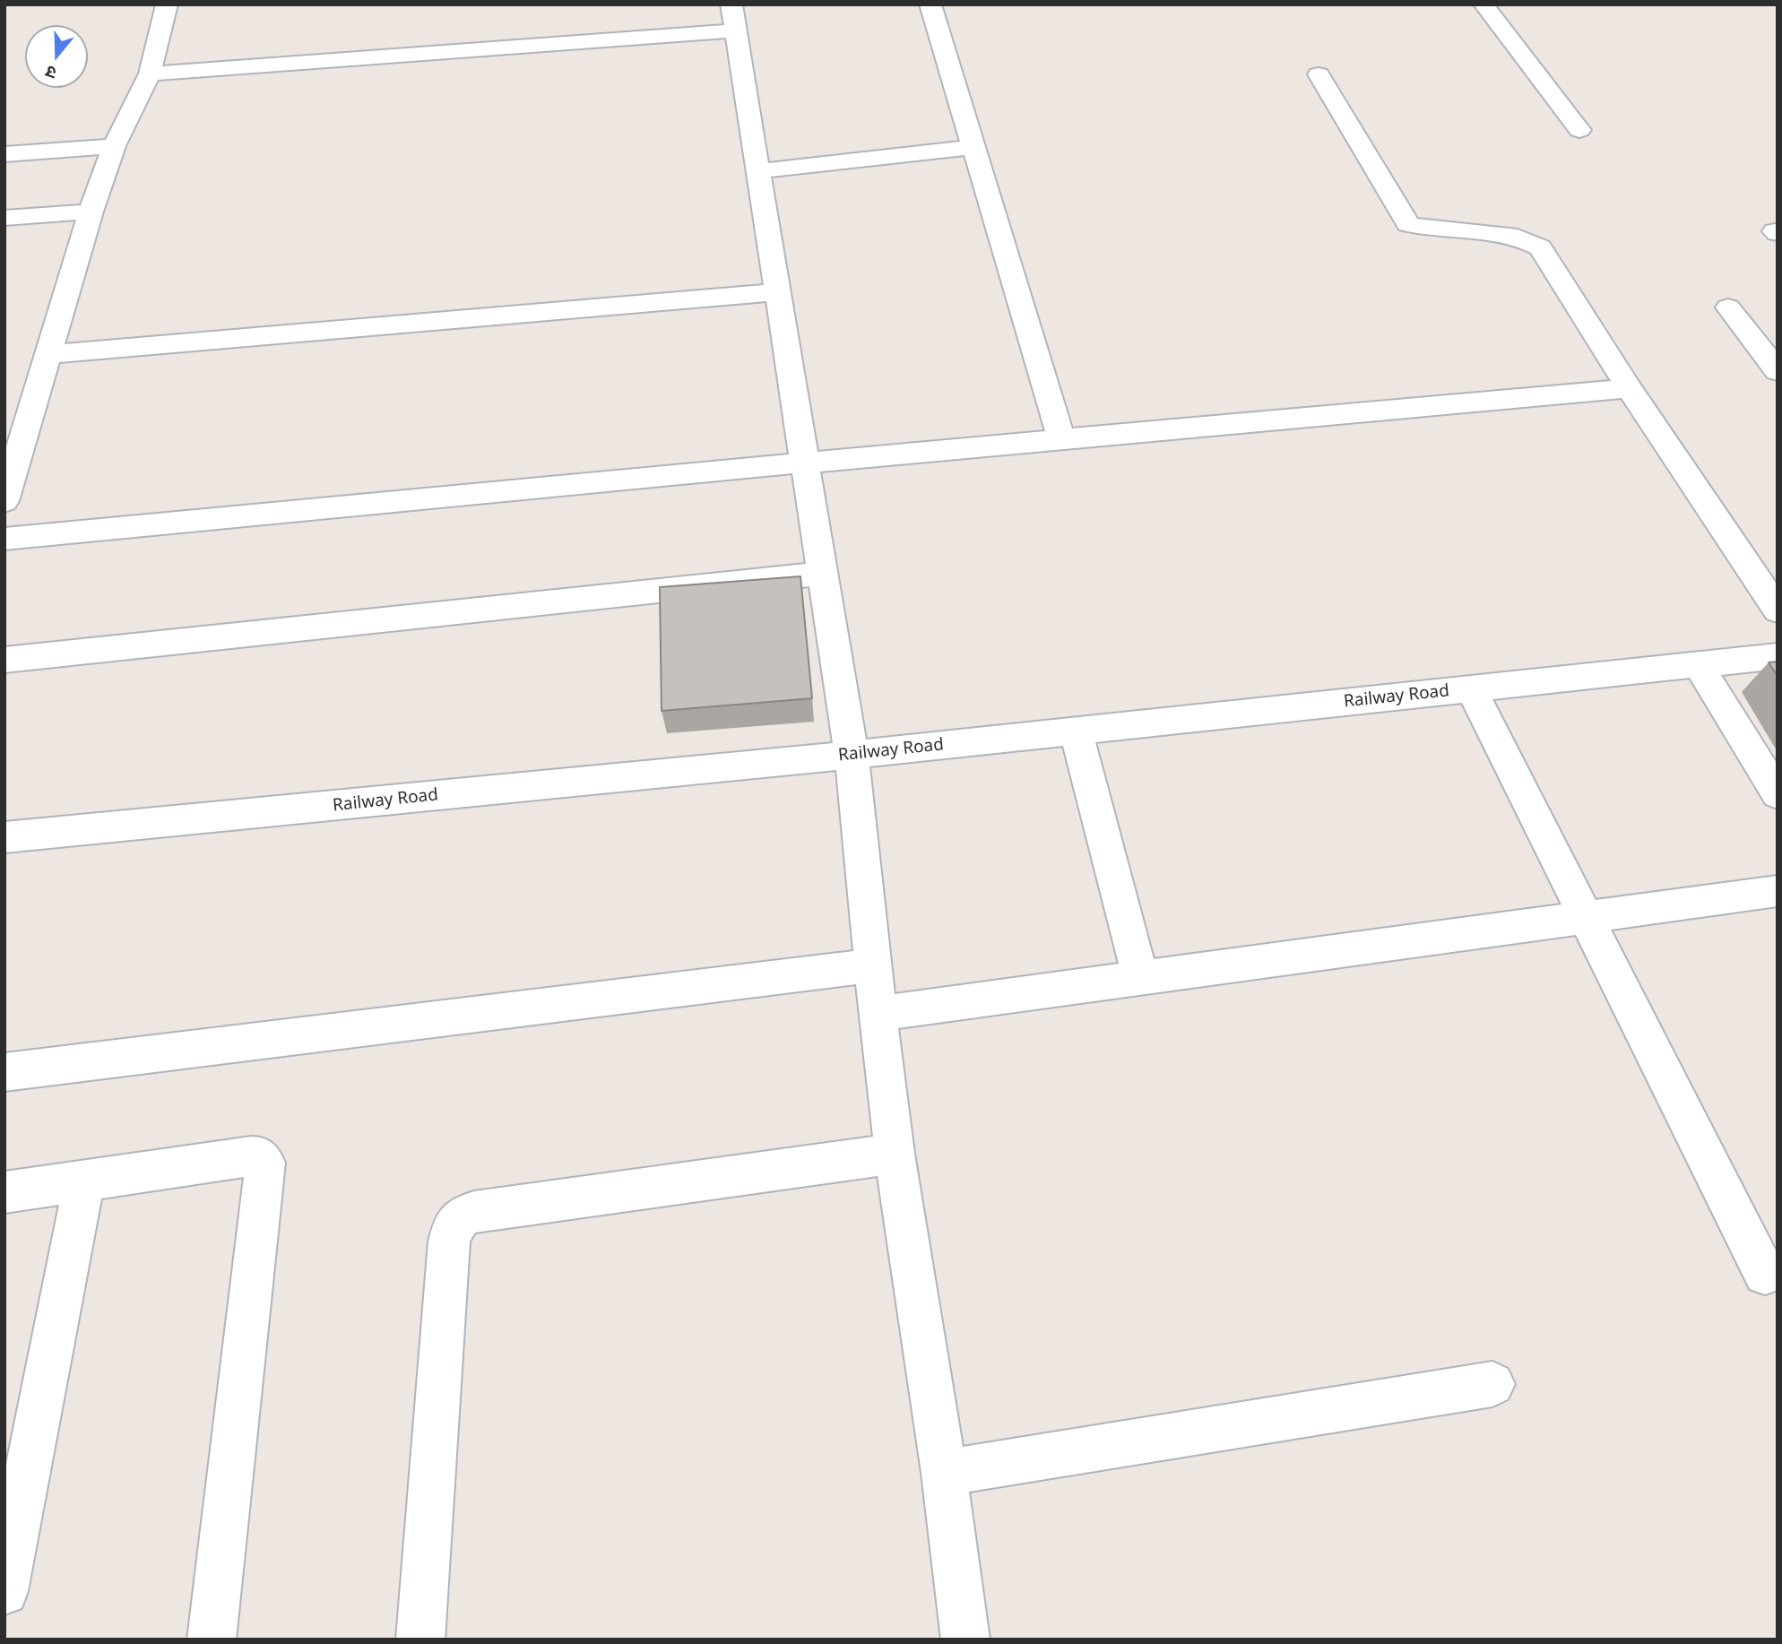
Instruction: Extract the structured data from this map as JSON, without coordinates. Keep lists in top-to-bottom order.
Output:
{
  "streets": {
    "street": ["Railway Road"]
  },
  "north": "bottom"
}
